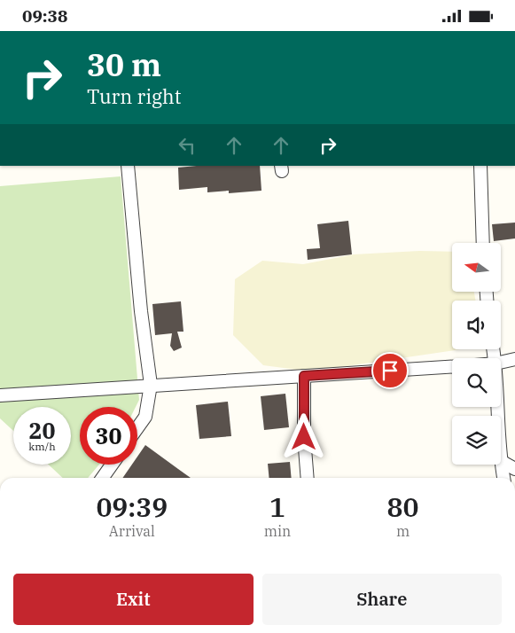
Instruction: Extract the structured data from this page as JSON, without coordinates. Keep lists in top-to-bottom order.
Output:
{
  "north": "left",
  "page": {
    "status": "09:38",
    "turn": ["30 m", "Turn right"],
    "speed": "20 km/h",
    "limit": "30",
    "eta": [
      "09:39",
      "Arrival",
      "1",
      "min",
      "80",
      "m"
    ],
    "buttons": ["Exit", "Share"]
  }
}
